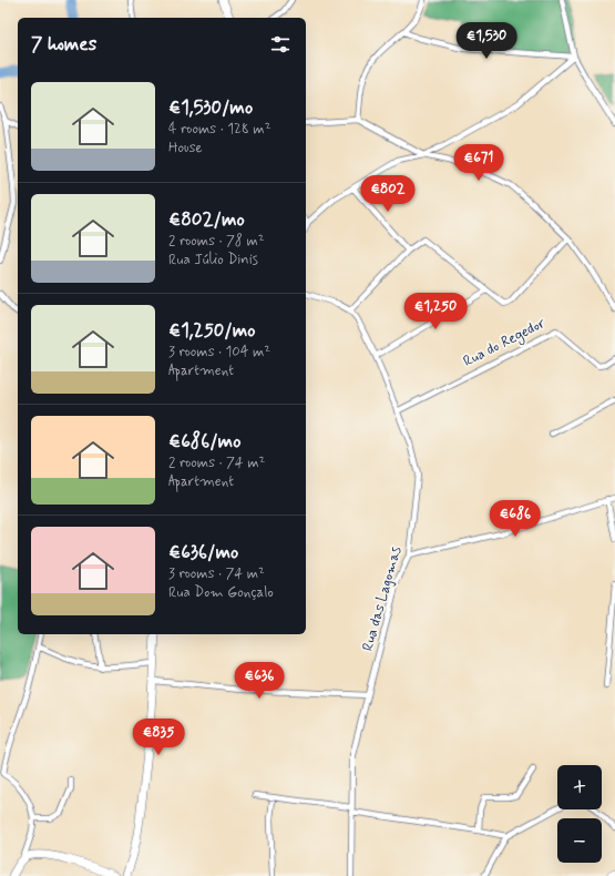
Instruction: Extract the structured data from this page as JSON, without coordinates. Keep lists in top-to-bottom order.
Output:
{
  "streets": {
    "street": ["Rua do Regedor", "Rua das Lagomas"]
  },
  "crossings": [
    ["Rua do Regedor", "Rua das Lagomas"]
  ],
  "page": {
    "heading": "7 homes",
    "price": [
      "€1,530",
      "€671",
      "€802",
      "€1,250",
      "€686",
      "€636",
      "€835"
    ],
    "list": [
      {
        "name": "€1,530/mo",
        "note": "4 rooms · 128 m² · House"
      },
      {
        "name": "€802/mo",
        "note": "2 rooms · 78 m² · Rua Júlio Dinis"
      },
      {
        "name": "€1,250/mo",
        "note": "3 rooms · 104 m² · Apartment"
      },
      {
        "name": "€686/mo",
        "note": "2 rooms · 74 m² · Apartment"
      },
      {
        "name": "€636/mo",
        "note": "3 rooms · 74 m² · Rua Dom Gonçalo"
      }
    ],
    "map_buttons": ["+", "−"]
  }
}
